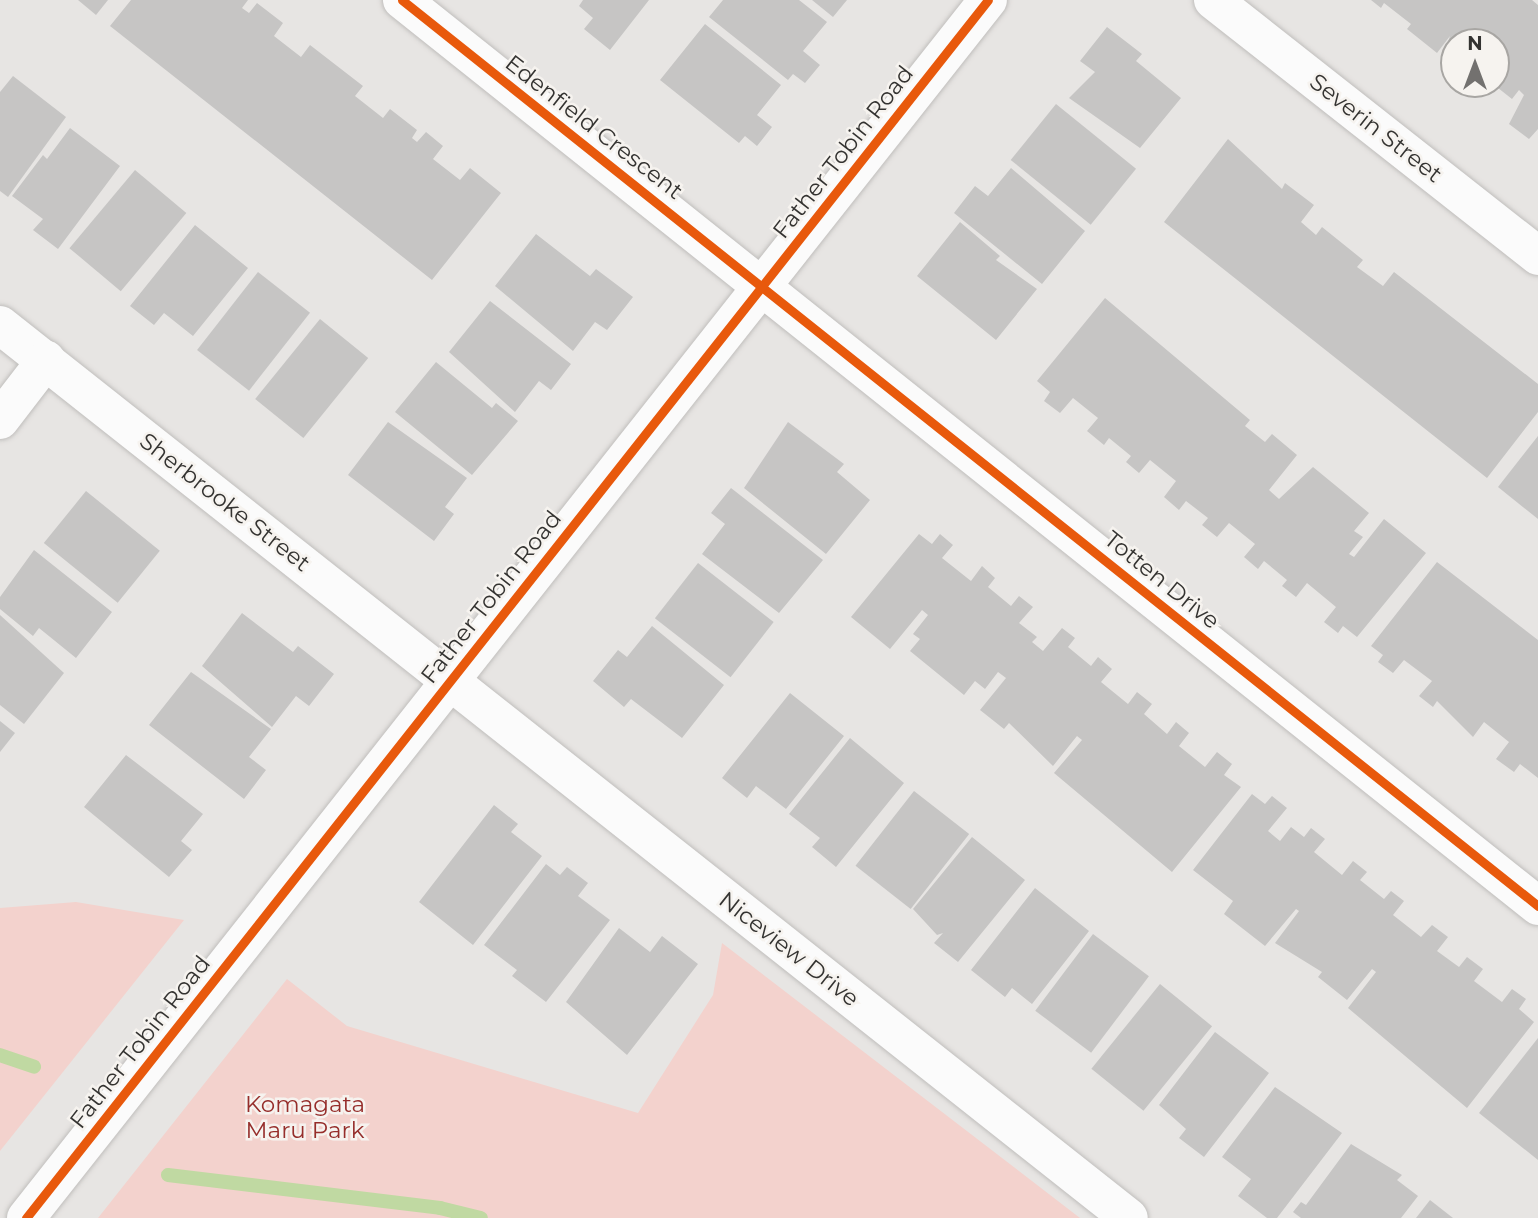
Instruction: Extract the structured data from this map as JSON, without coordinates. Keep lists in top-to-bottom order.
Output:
{
  "streets": {
    "street": [
      "Edenfield Crescent",
      "Severin Street",
      "Father Tobin Road",
      "Sherbrooke Street",
      "Totten Drive",
      "Niceview Drive"
    ]
  },
  "crossings": [
    ["Edenfield Crescent", "Father Tobin Road"],
    ["Edenfield Crescent", "Totten Drive"],
    ["Father Tobin Road", "Sherbrooke Street"],
    ["Father Tobin Road", "Totten Drive"],
    ["Father Tobin Road", "Niceview Drive"],
    ["Sherbrooke Street", "Niceview Drive"]
  ],
  "parks": ["Komagata Maru Park"],
  "north": "top"
}
